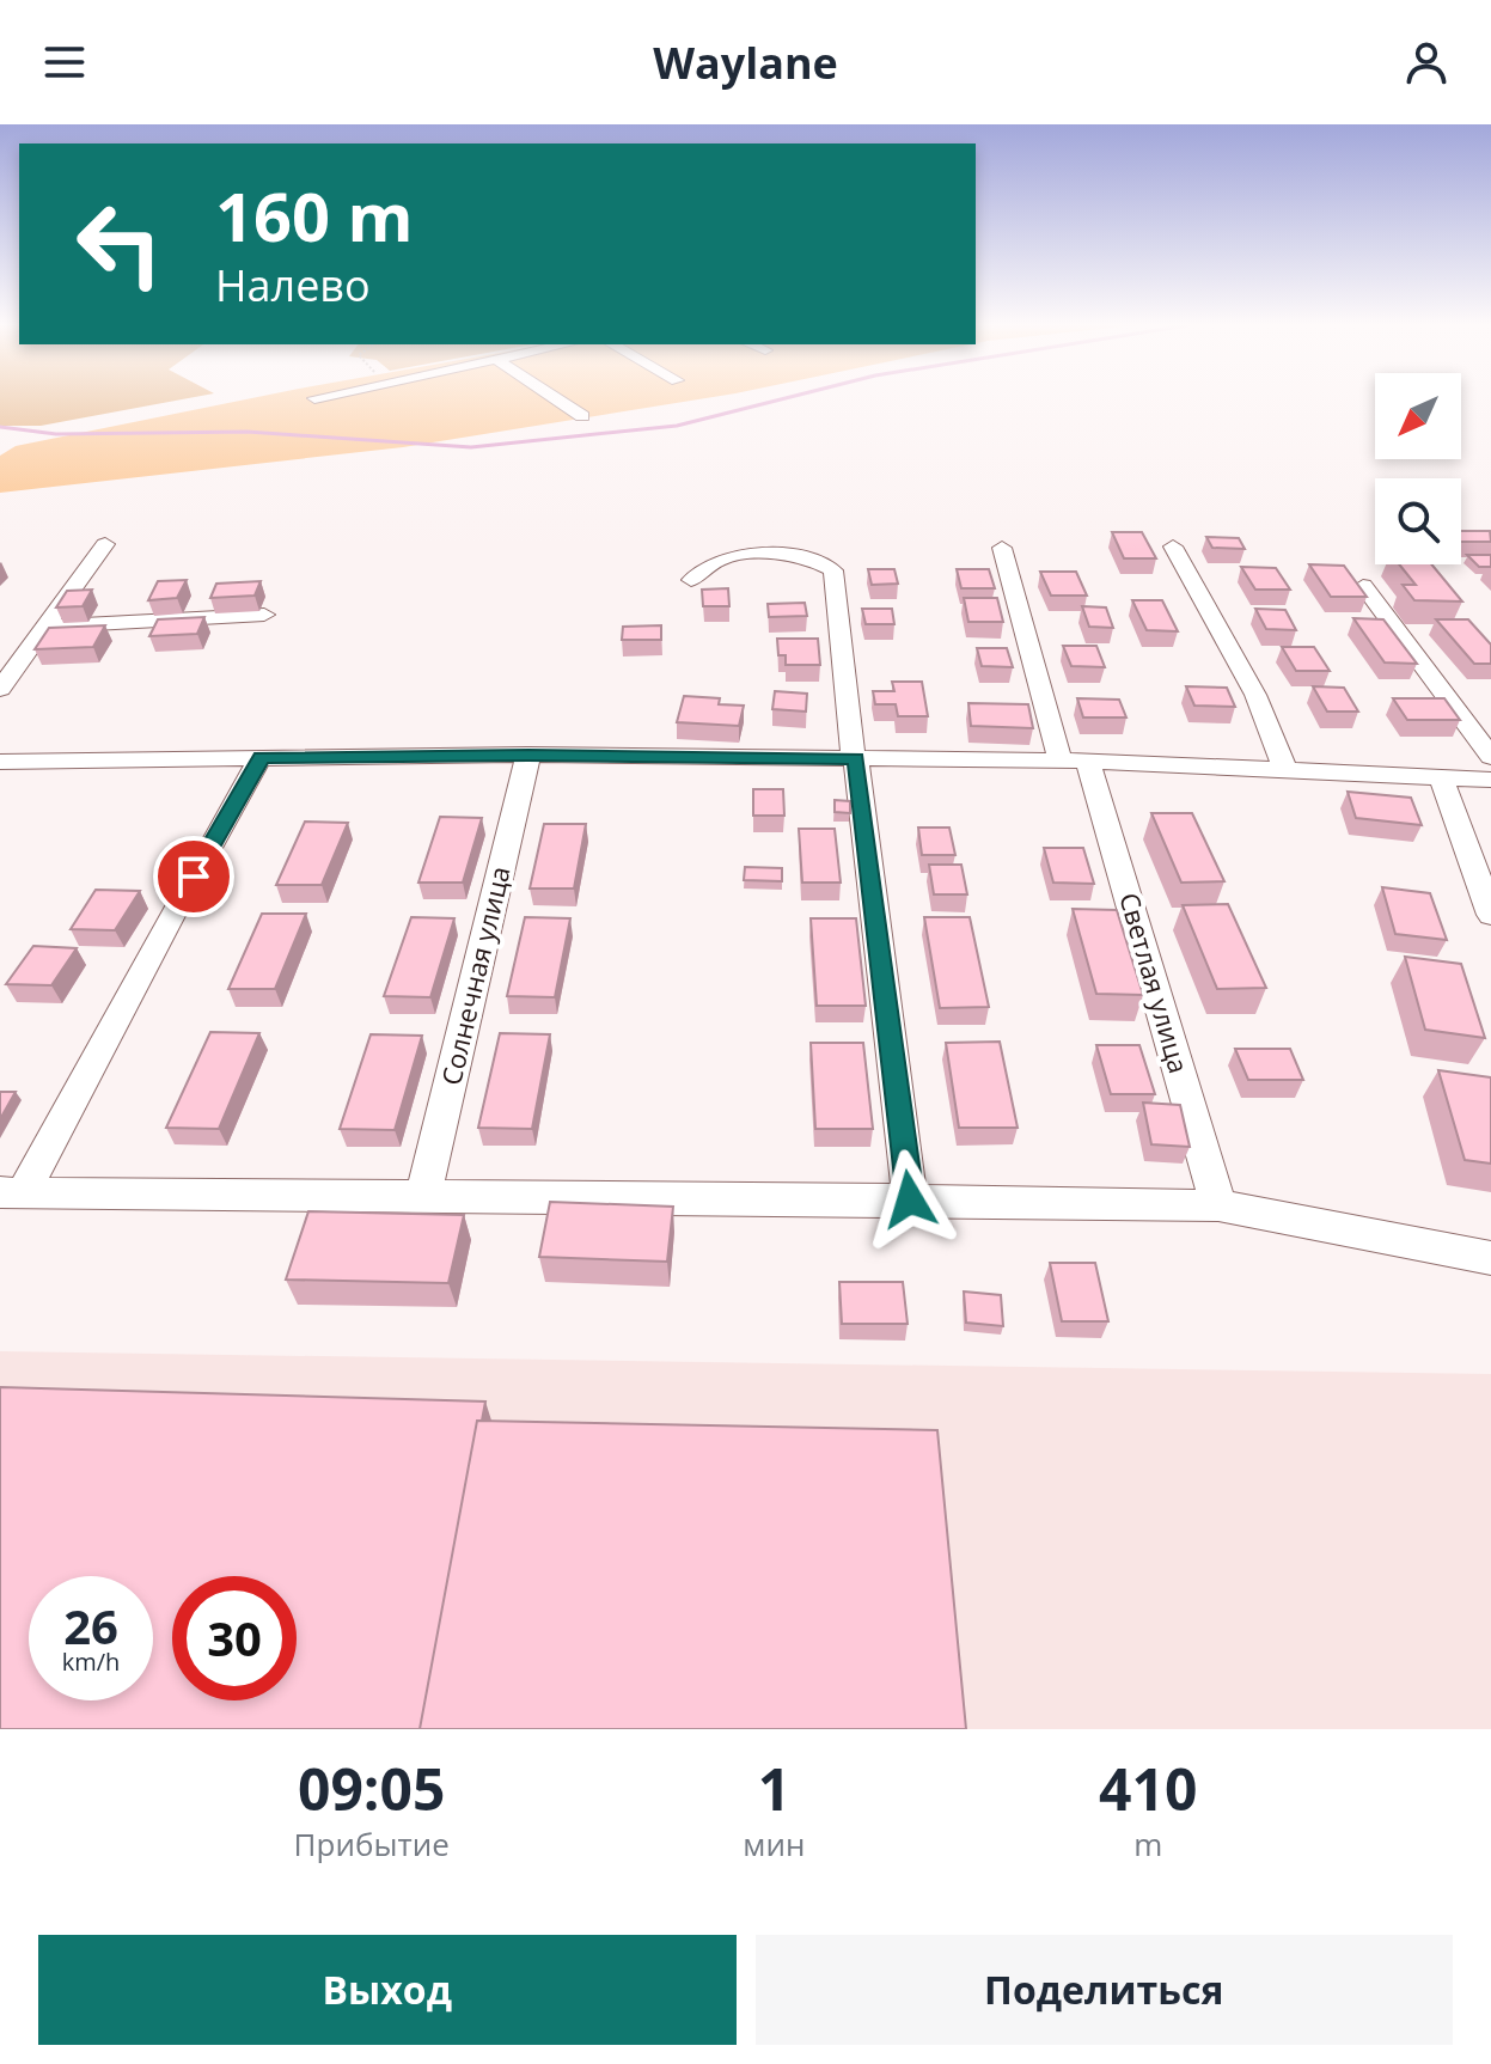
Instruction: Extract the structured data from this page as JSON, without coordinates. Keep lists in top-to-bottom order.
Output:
{
  "streets": {
    "street": ["Солнечная улица", "Светлая улица"]
  },
  "north": "bottom left",
  "page": {
    "header": "Waylane",
    "turn": ["160 m", "Налево"],
    "speed": "26 km/h",
    "limit": "30",
    "eta": [
      "09:05",
      "Прибытие",
      "1",
      "мин",
      "410",
      "m"
    ],
    "buttons": ["Выход", "Поделиться"]
  }
}
